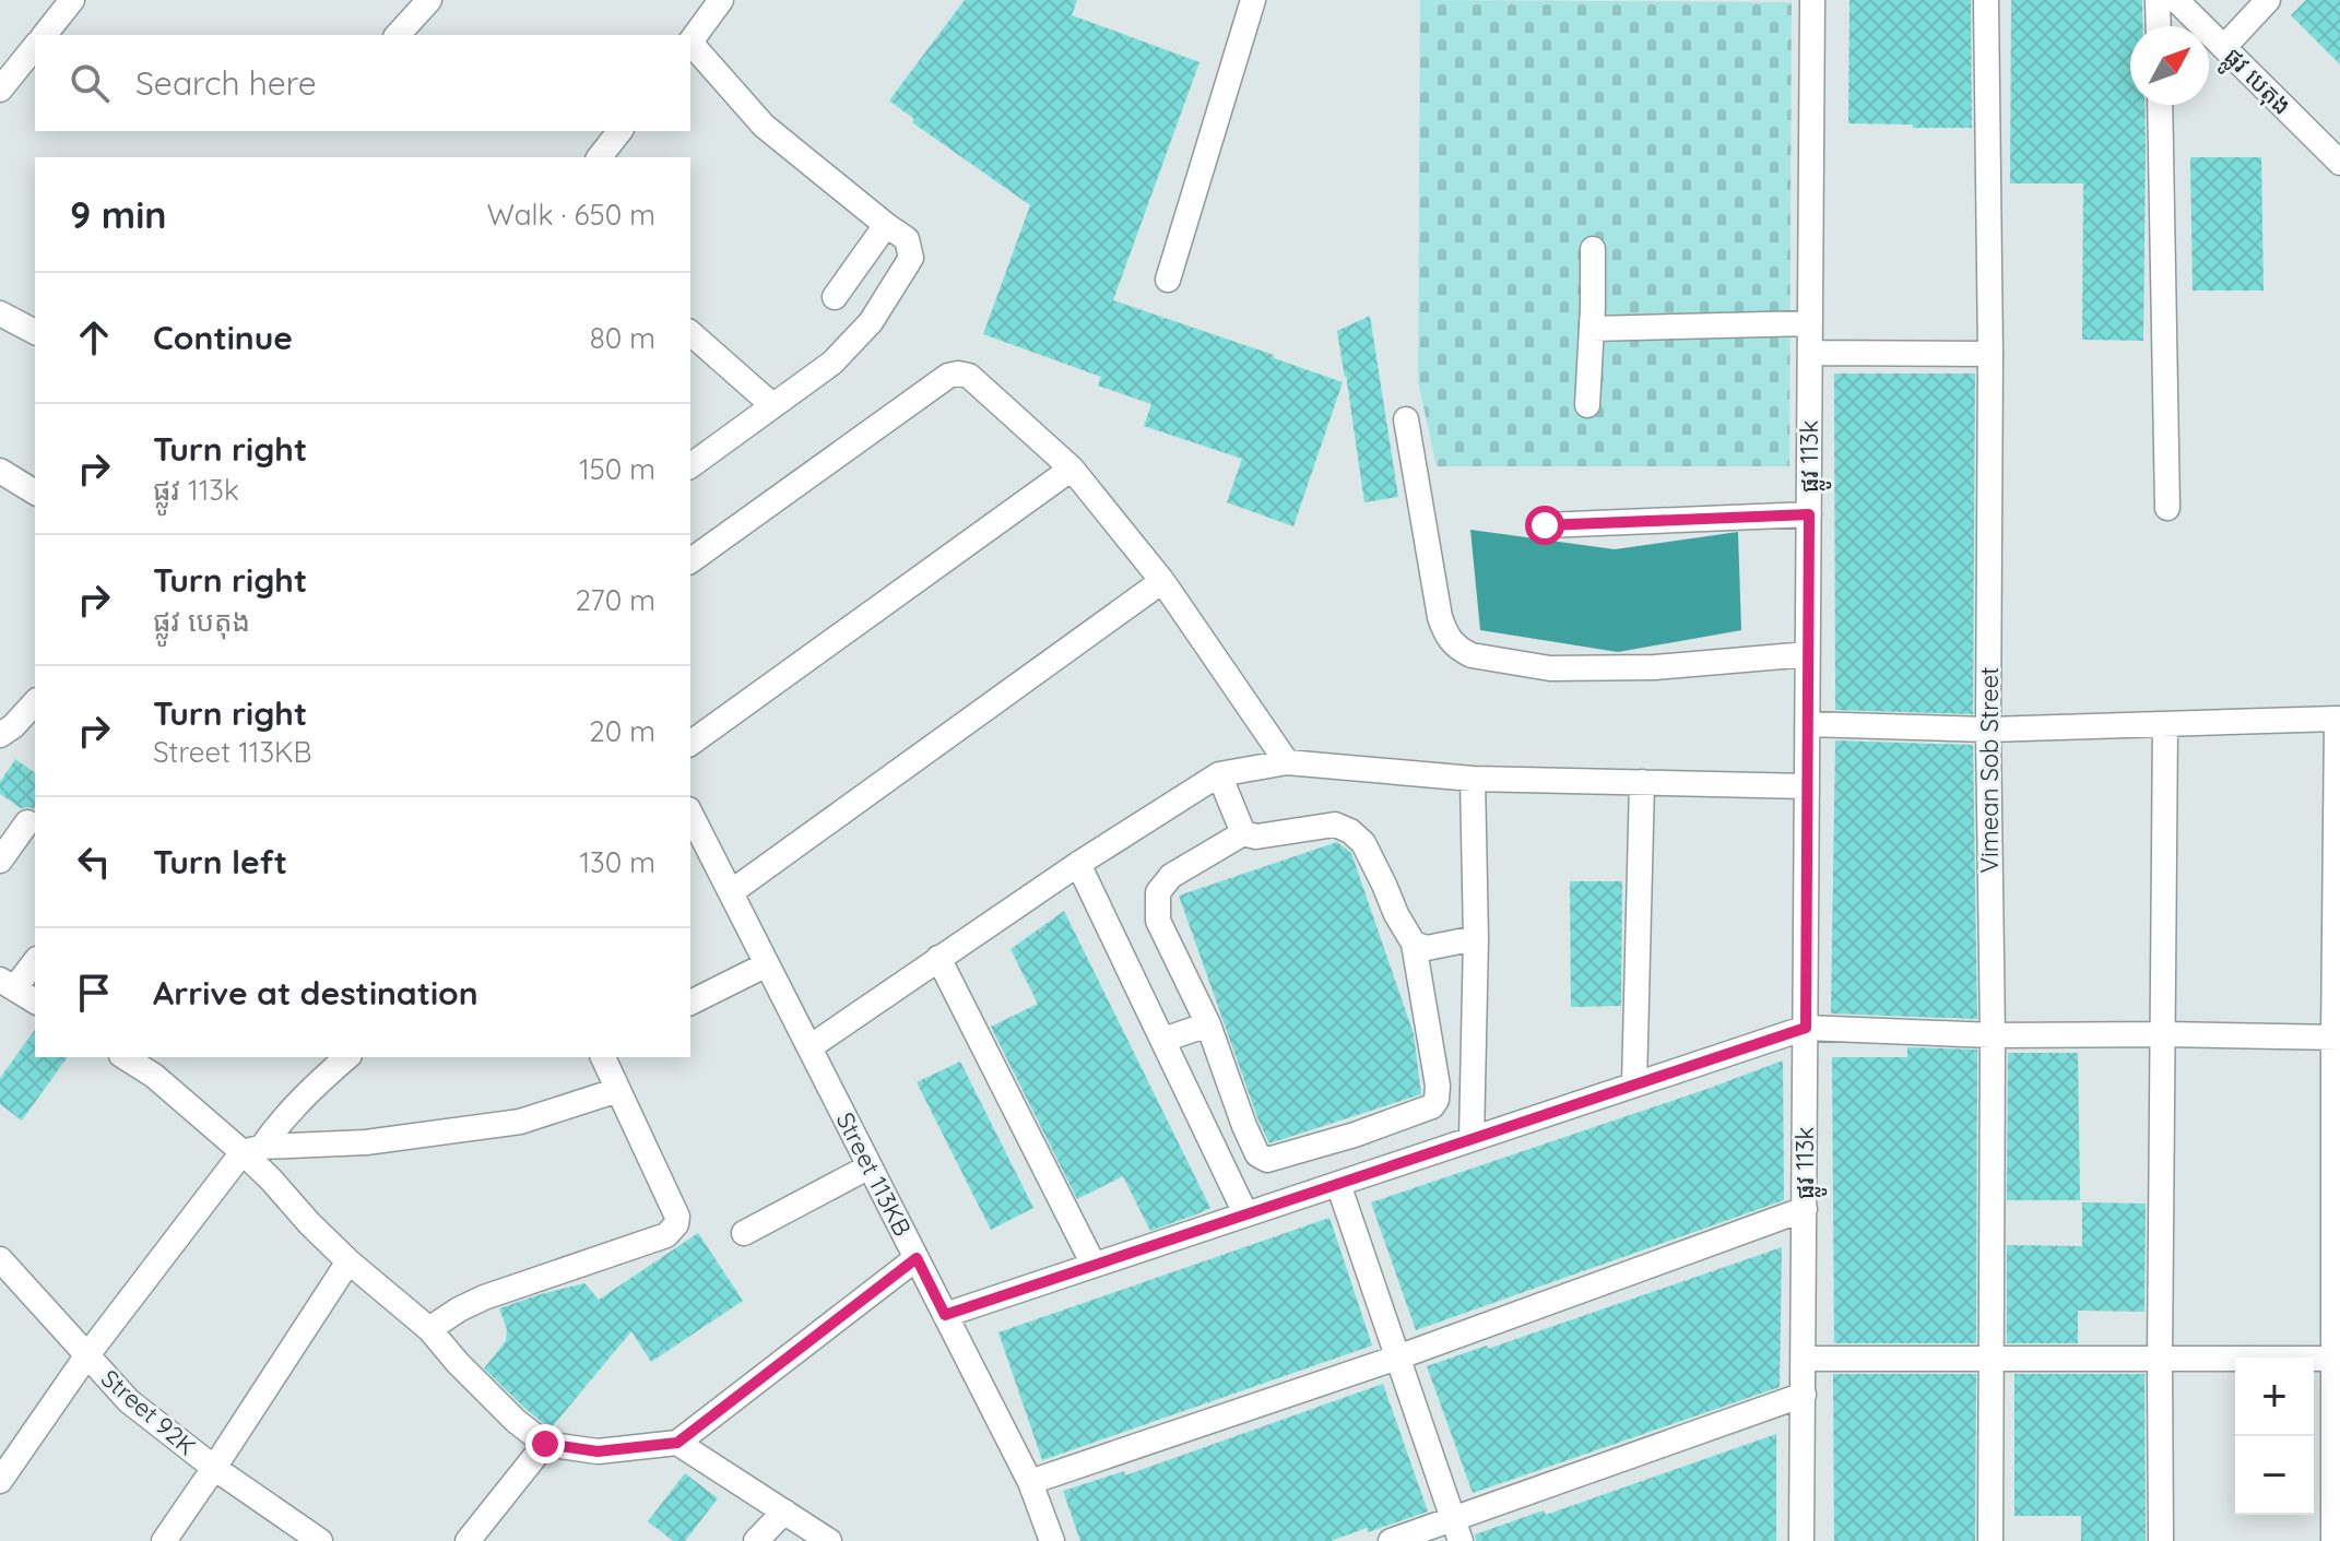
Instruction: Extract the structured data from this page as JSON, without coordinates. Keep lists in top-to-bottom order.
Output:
{
  "streets": {
    "street": [
      "ផ្លូវ បេតុង",
      "ផ្លូវ 113k",
      "Vimean Sob Street",
      "Street 113KB",
      "Street 92K"
    ]
  },
  "north": "top right",
  "page": {
    "search": "Search here",
    "heading": ["9 min", "Walk · 650 m"],
    "list": [
      ["Continue", "80 m"],
      ["Turn right", "ផ្លូវ 113k", "150 m"],
      ["Turn right", "ផ្លូវ បេតុង", "270 m"],
      ["Turn right", "Street 113KB", "20 m"],
      ["Turn left", "130 m"],
      "Arrive at destination"
    ],
    "map_buttons": ["+", "−"]
  }
}
